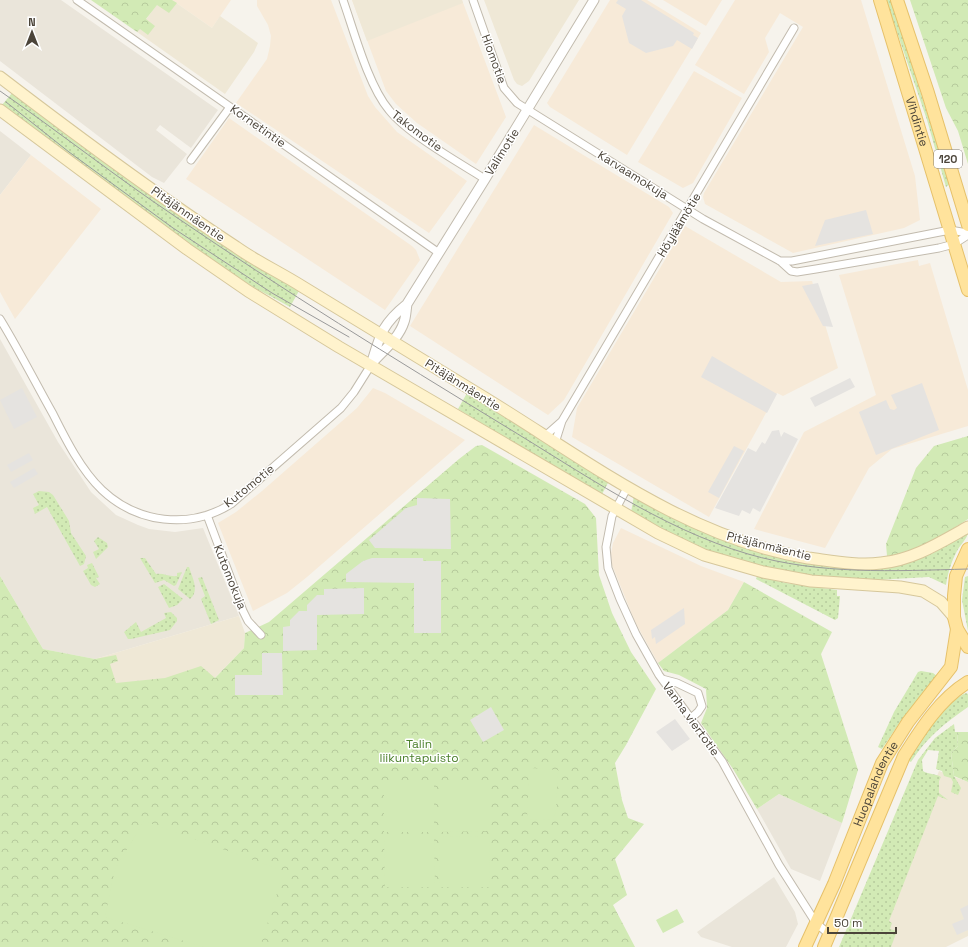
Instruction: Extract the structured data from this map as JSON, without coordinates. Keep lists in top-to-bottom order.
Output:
{
  "streets": {
    "main road": [
      "Vihdintie",
      "120",
      "Pitäjänmäentie",
      "Huopalahdentie"
    ],
    "street": [
      "Hiomotie",
      "Kornetintie",
      "Takomotie",
      "Valimotie",
      "Karvaamokuja",
      "Höyläämötie",
      "Kutomotie",
      "Kutomokuja",
      "Vanha viertotie"
    ]
  },
  "crossings": [
    ["Hiomotie", "Valimotie"],
    ["Hiomotie", "Karvaamokuja"],
    ["Vihdintie", "Karvaamokuja"],
    ["Kornetintie", "Valimotie"],
    ["Takomotie", "Valimotie"],
    ["Valimotie", "Karvaamokuja"],
    ["Valimotie", "Pitäjänmäentie"],
    ["Valimotie", "Kutomotie"],
    ["Karvaamokuja", "Höyläämötie"],
    ["Pitäjänmäentie", "Höyläämötie"],
    ["Pitäjänmäentie", "Kutomotie"],
    ["Pitäjänmäentie", "Vanha viertotie"],
    ["Kutomotie", "Kutomokuja"],
    ["Vanha viertotie", "Huopalahdentie"]
  ],
  "parks": ["Talin liikuntapuisto"],
  "scale_bar": "50 m",
  "north": "top"
}
